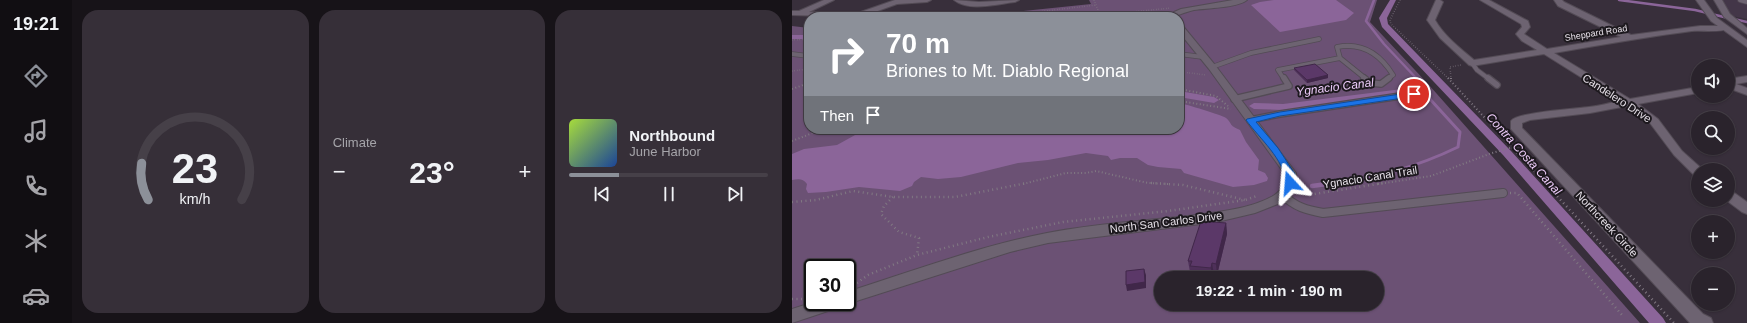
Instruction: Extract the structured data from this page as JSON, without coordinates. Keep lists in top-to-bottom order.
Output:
{
  "streets": {
    "street": [
      "Sheppard Road",
      "Candelero Drive",
      "North San Carlos Drive",
      "Northcreek Circle"
    ],
    "path": ["Ygnacio Canal Trail"]
  },
  "crossings": [
    ["Sheppard Road", "Candelero Drive"],
    ["Candelero Drive", "Northcreek Circle"],
    ["Ygnacio Canal Trail", "North San Carlos Drive"]
  ],
  "water": ["Ygnacio Canal", "Contra Costa Canal"],
  "page": {
    "tabs": "19:21",
    "tile": "Climate",
    "turn": ["70 m", "Briones to Mt. Diablo Regional"],
    "map_buttons": ["+", "−"],
    "then": "Then",
    "song": ["Northbound", "June Harbor"],
    "heat": ["−", "23°", "+"],
    "limit": "30",
    "trip": "19:22 · 1 min · 190 m",
    "gauge": ["23", "km/h"]
  }
}
